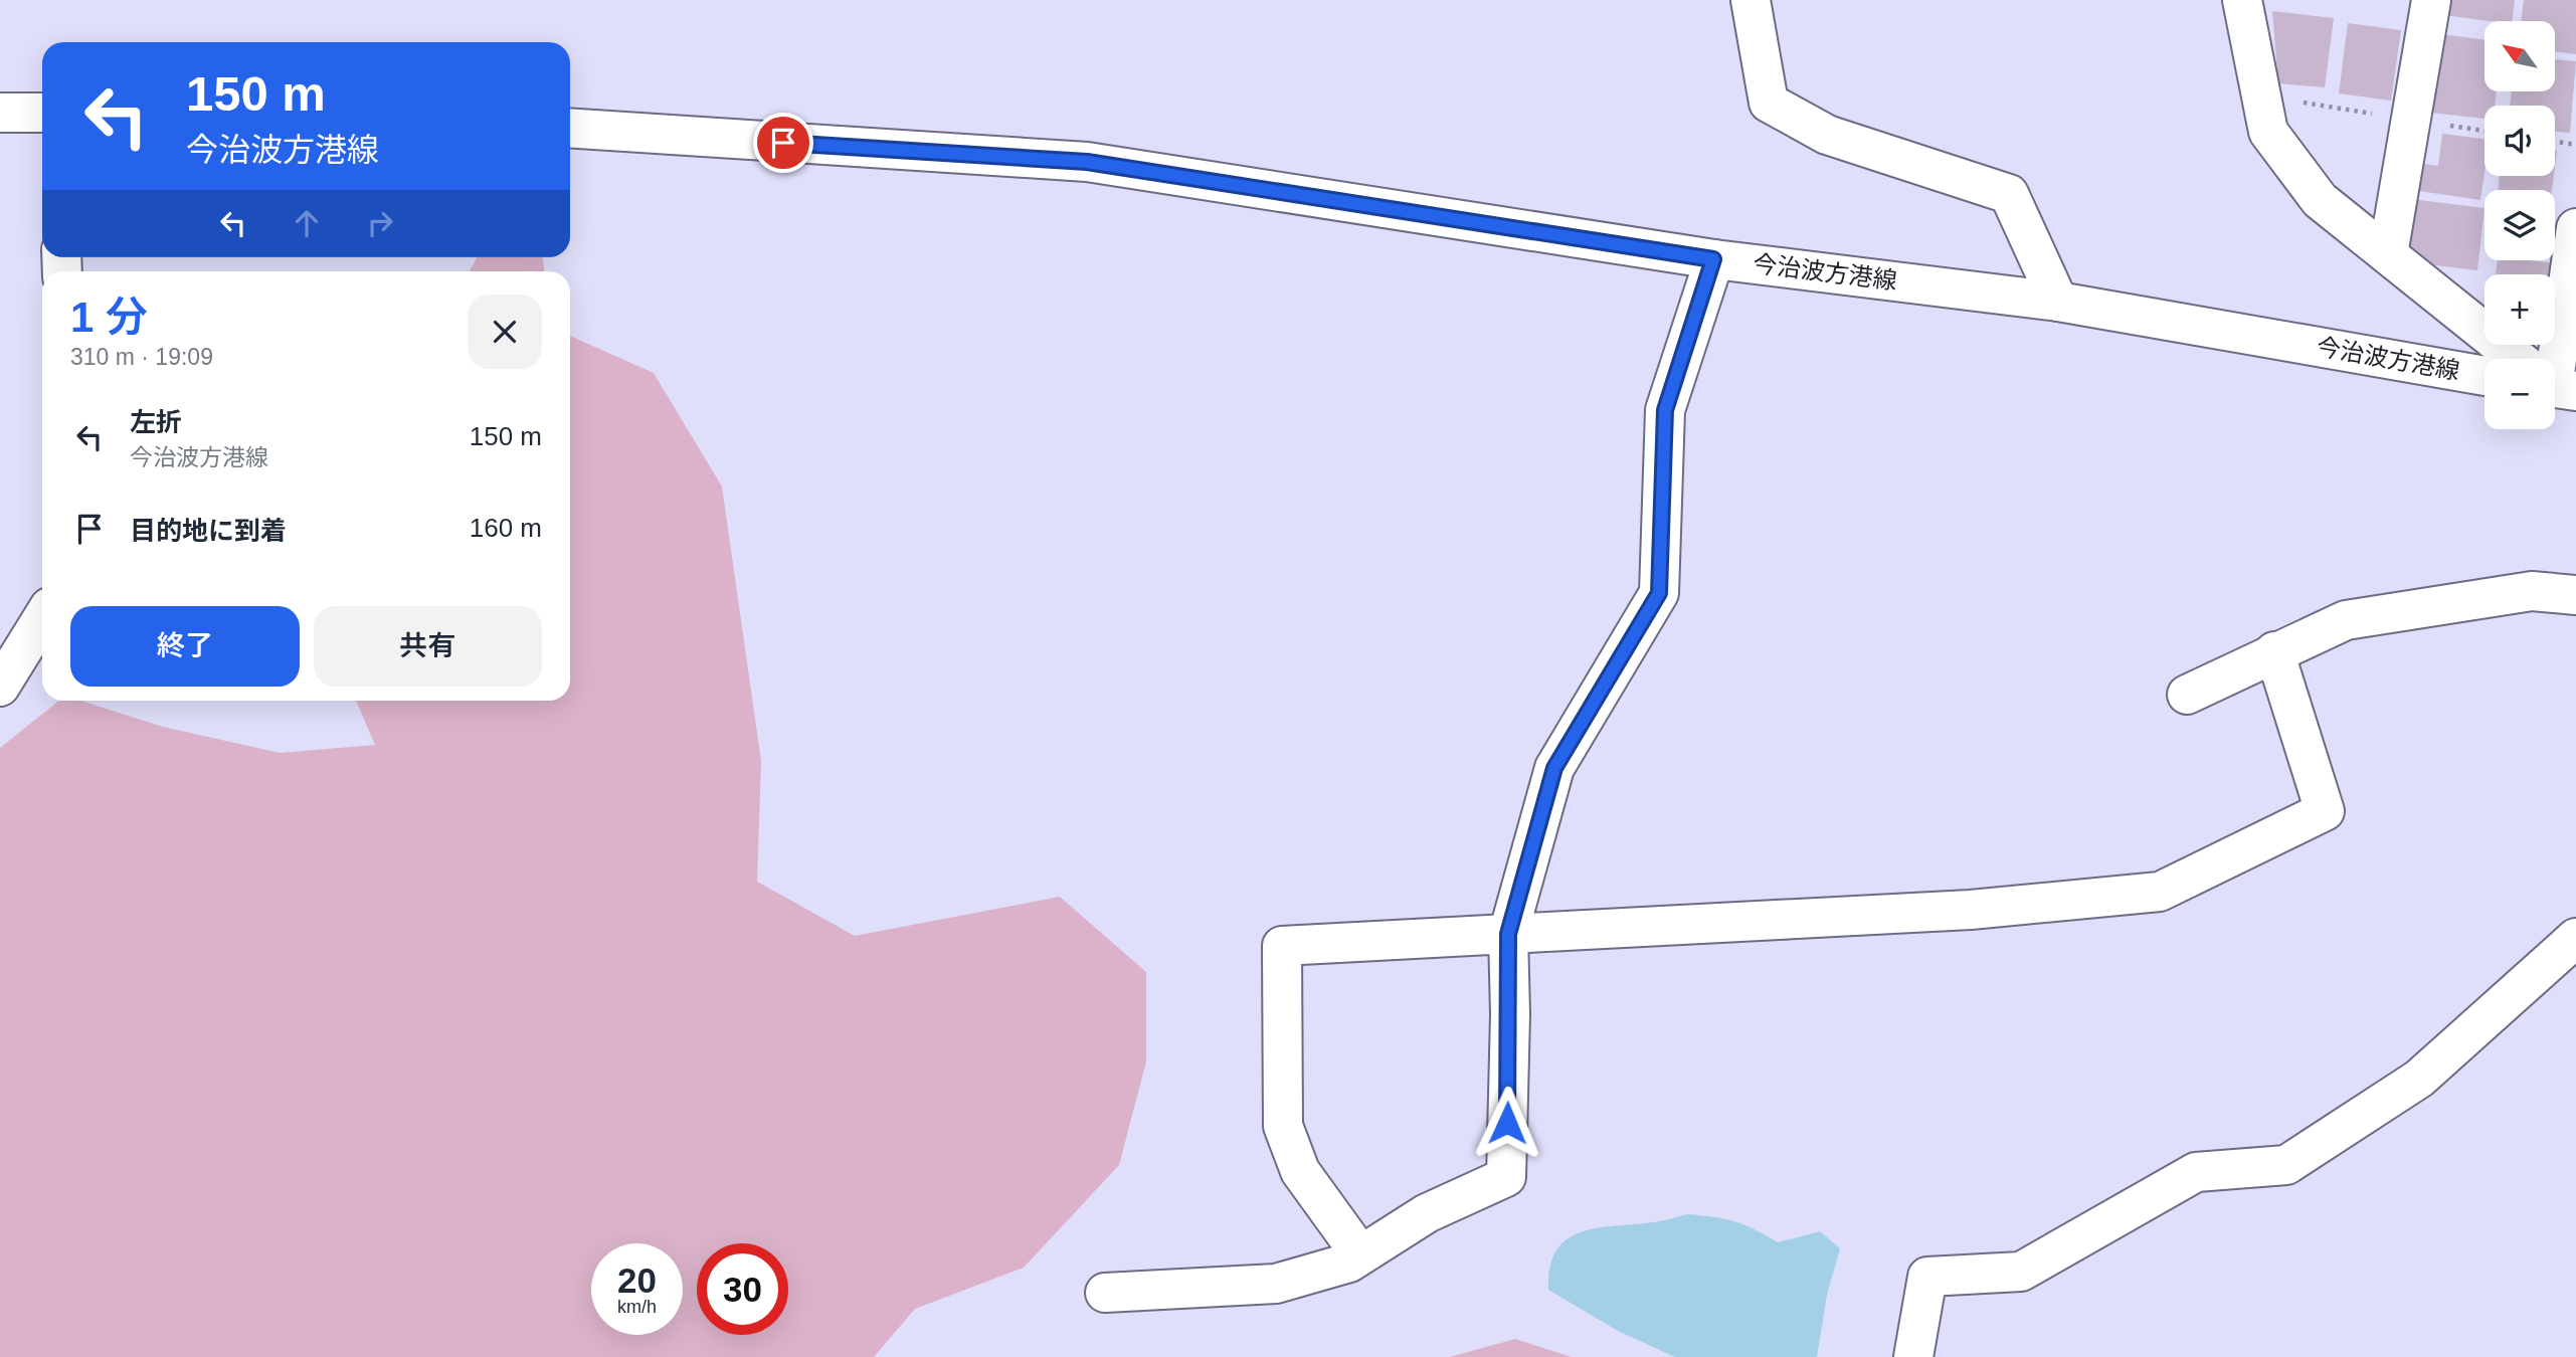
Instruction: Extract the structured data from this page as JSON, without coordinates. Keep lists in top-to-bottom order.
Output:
{
  "streets": {
    "street": ["今治波方港線"]
  },
  "north": "top left",
  "page": {
    "map_buttons": ["+", "−"],
    "turn": ["150 m", "今治波方港線"],
    "heading": ["1 分", "310 m · 19:09"],
    "list": [
      {
        "name": "左折",
        "note": "今治波方港線",
        "value": "150 m"
      },
      {
        "name": "目的地に到着",
        "value": "160 m"
      }
    ],
    "buttons": ["終了", "共有"],
    "speed": "20 km/h",
    "limit": "30"
  }
}
